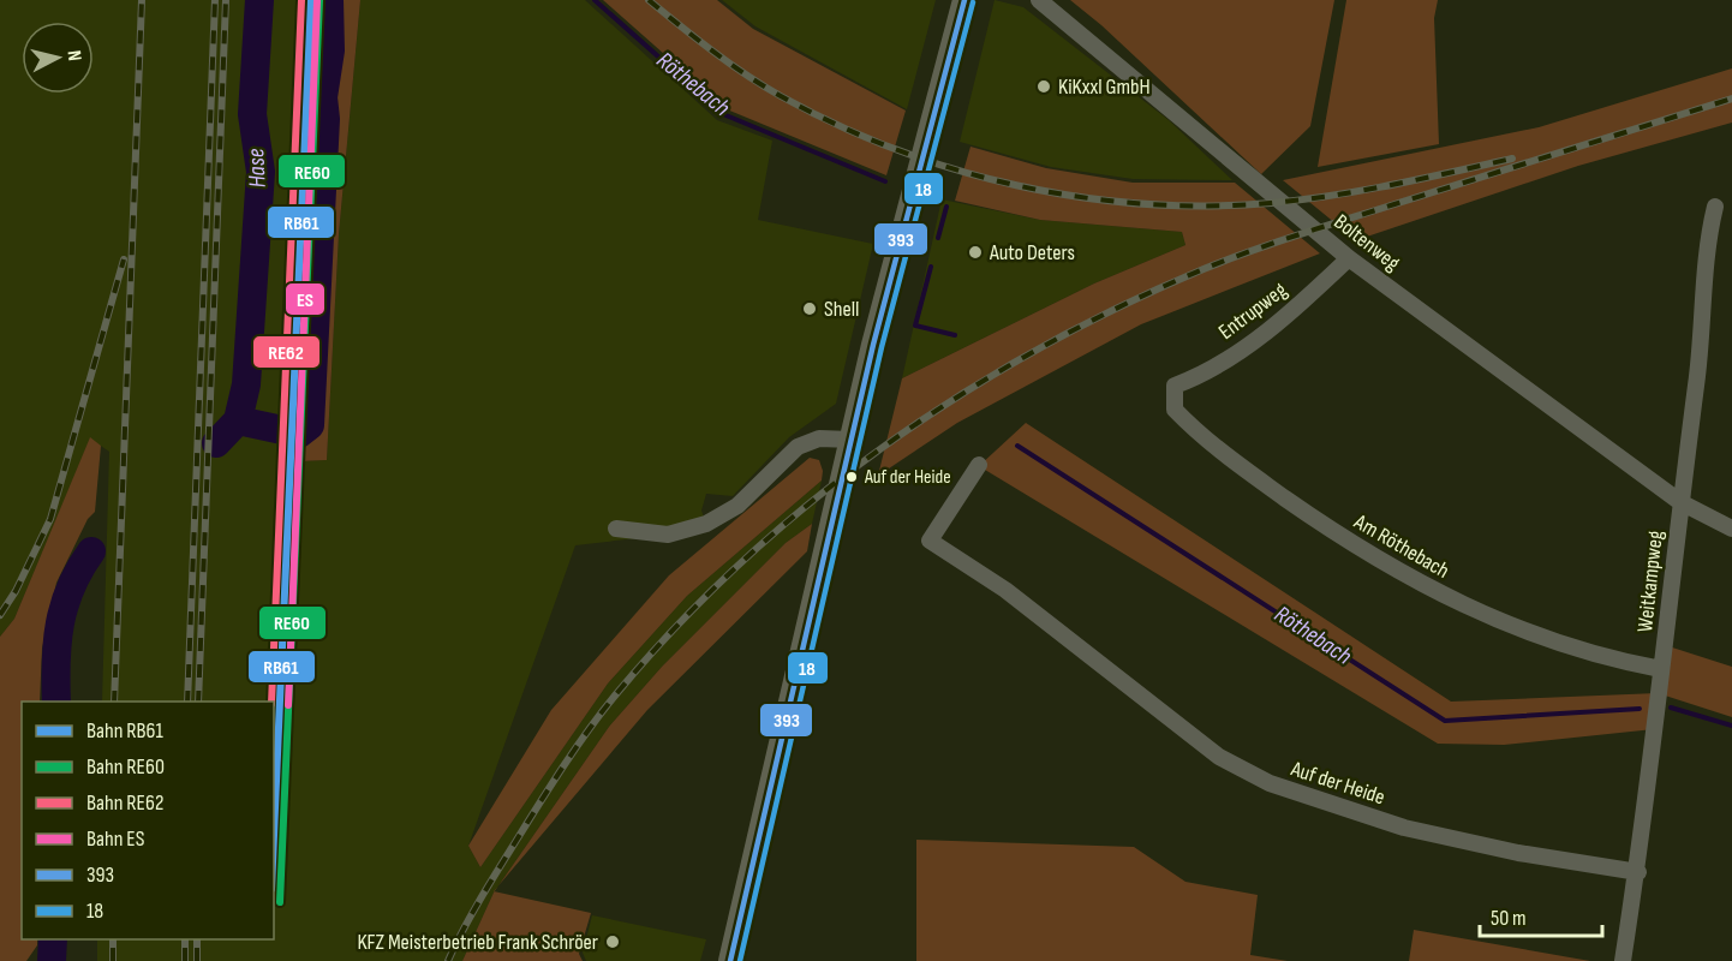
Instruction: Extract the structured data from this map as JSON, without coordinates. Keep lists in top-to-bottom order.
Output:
{
  "streets": {
    "street": [
      "Boltenweg",
      "Entrupweg",
      "Am Röthebach",
      "Weitkampweg",
      "Auf der Heide"
    ]
  },
  "crossings": [
    ["Boltenweg", "Entrupweg"],
    ["Boltenweg", "Weitkampweg"],
    ["Entrupweg", "Am Röthebach"],
    ["Am Röthebach", "Weitkampweg"],
    ["Weitkampweg", "Auf der Heide"]
  ],
  "water": ["Röthebach", "Hase"],
  "places": [
    "KiKxxl GmbH",
    "Auto Deters",
    "Shell",
    "Auf der Heide",
    "KFZ Meisterbetrieb Frank Schröer"
  ],
  "lines": [
    "rail line RB61",
    "rail line RE60",
    "rail line RE62",
    "transit line 393",
    "rail line ES",
    "transit line 18"
  ],
  "legend": [
    "Bahn RB61",
    "Bahn RE60",
    "Bahn RE62",
    "Bahn ES",
    "393",
    "18"
  ],
  "scale_bar": "50 m",
  "north": "right"
}
